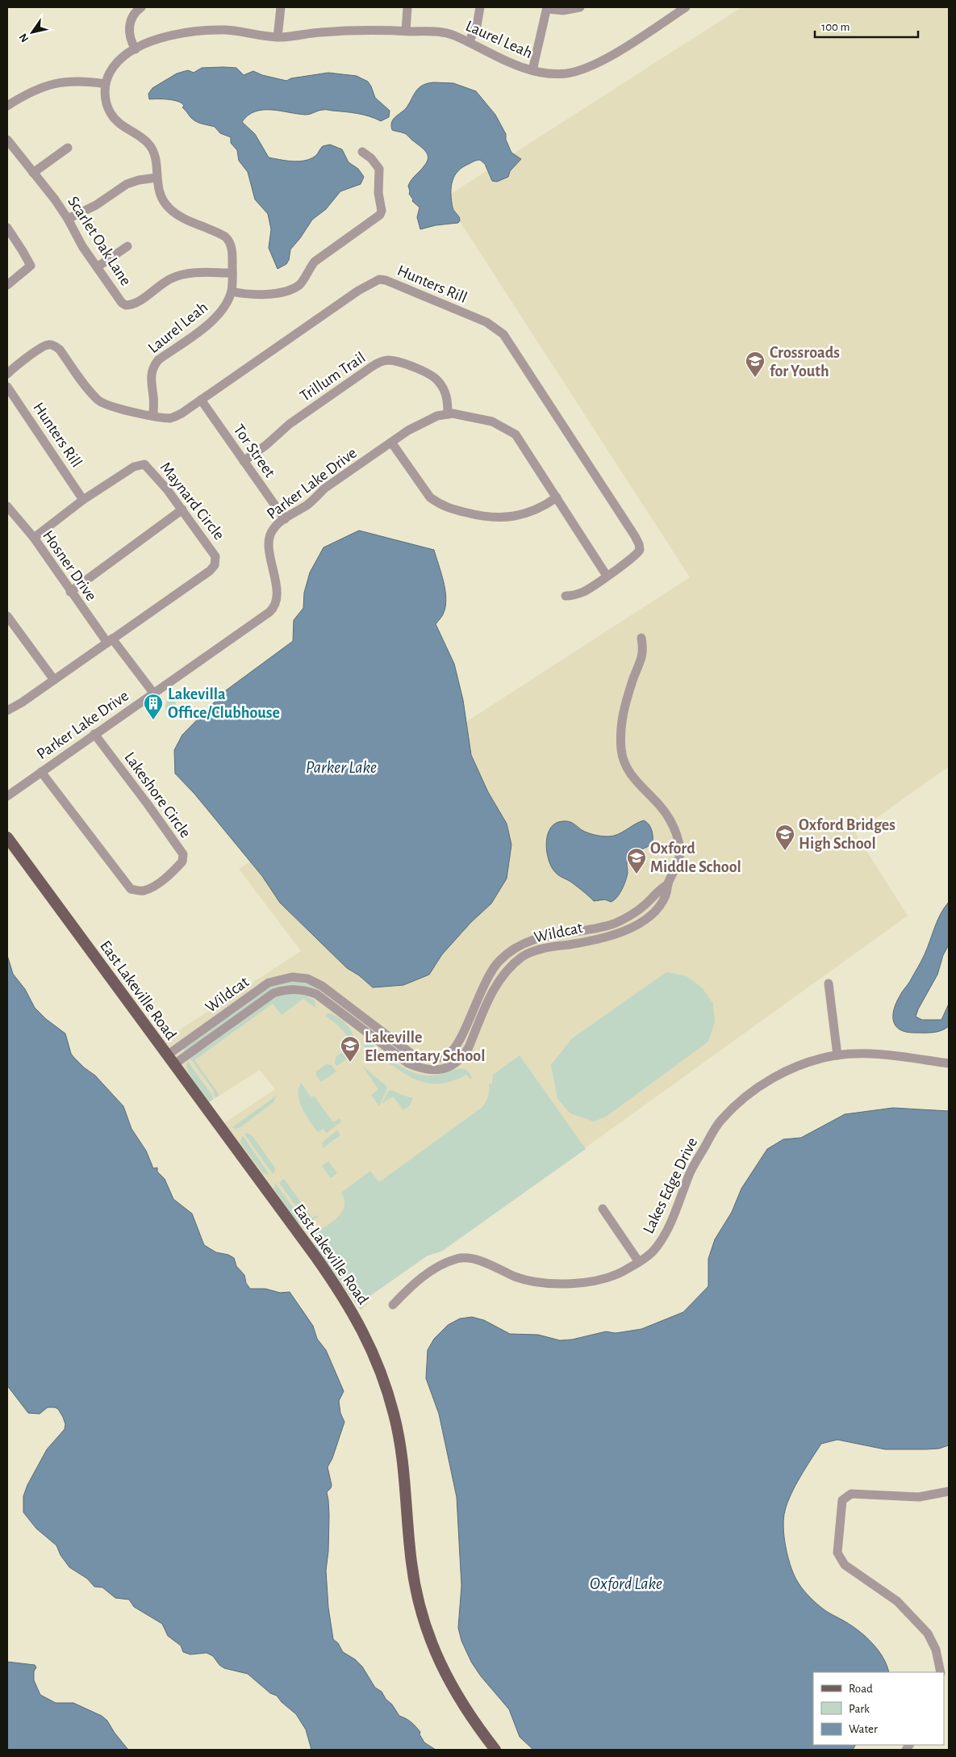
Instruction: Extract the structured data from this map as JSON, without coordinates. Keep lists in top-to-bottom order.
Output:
{
  "streets": {
    "main road": ["East Lakeville Road"],
    "street": [
      "Laurel Leah",
      "Scarlet Oak Lane",
      "Hunters Rill",
      "Trillum Trail",
      "Tor Street",
      "Parker Lake Drive",
      "Maynard Circle",
      "Hosner Drive",
      "Lakeshore Circle",
      "Wildcat",
      "Lakes Edge Drive"
    ]
  },
  "crossings": [
    ["Laurel Leah", "Scarlet Oak Lane"],
    ["Laurel Leah", "Hunters Rill"],
    ["Hunters Rill", "Tor Street"],
    ["Hunters Rill", "Parker Lake Drive"],
    ["Hunters Rill", "Maynard Circle"],
    ["Trillum Trail", "Tor Street"],
    ["Trillum Trail", "Parker Lake Drive"],
    ["Tor Street", "Parker Lake Drive"],
    ["Parker Lake Drive", "Hosner Drive"],
    ["Parker Lake Drive", "Lakeshore Circle"],
    ["Maynard Circle", "Hosner Drive"],
    ["Wildcat", "East Lakeville Road"]
  ],
  "water": ["Parker Lake", "Oxford Lake"],
  "places": {
    "school or university": [
      "Crossroads for Youth",
      "Oxford Bridges High School",
      "Oxford Middle School",
      "Lakeville Elementary School"
    ],
    "building": ["Lakevilla Office/Clubhouse"]
  },
  "legend": ["Road", "Park", "Water"],
  "scale_bar": "100 m",
  "north": "bottom left"
}
